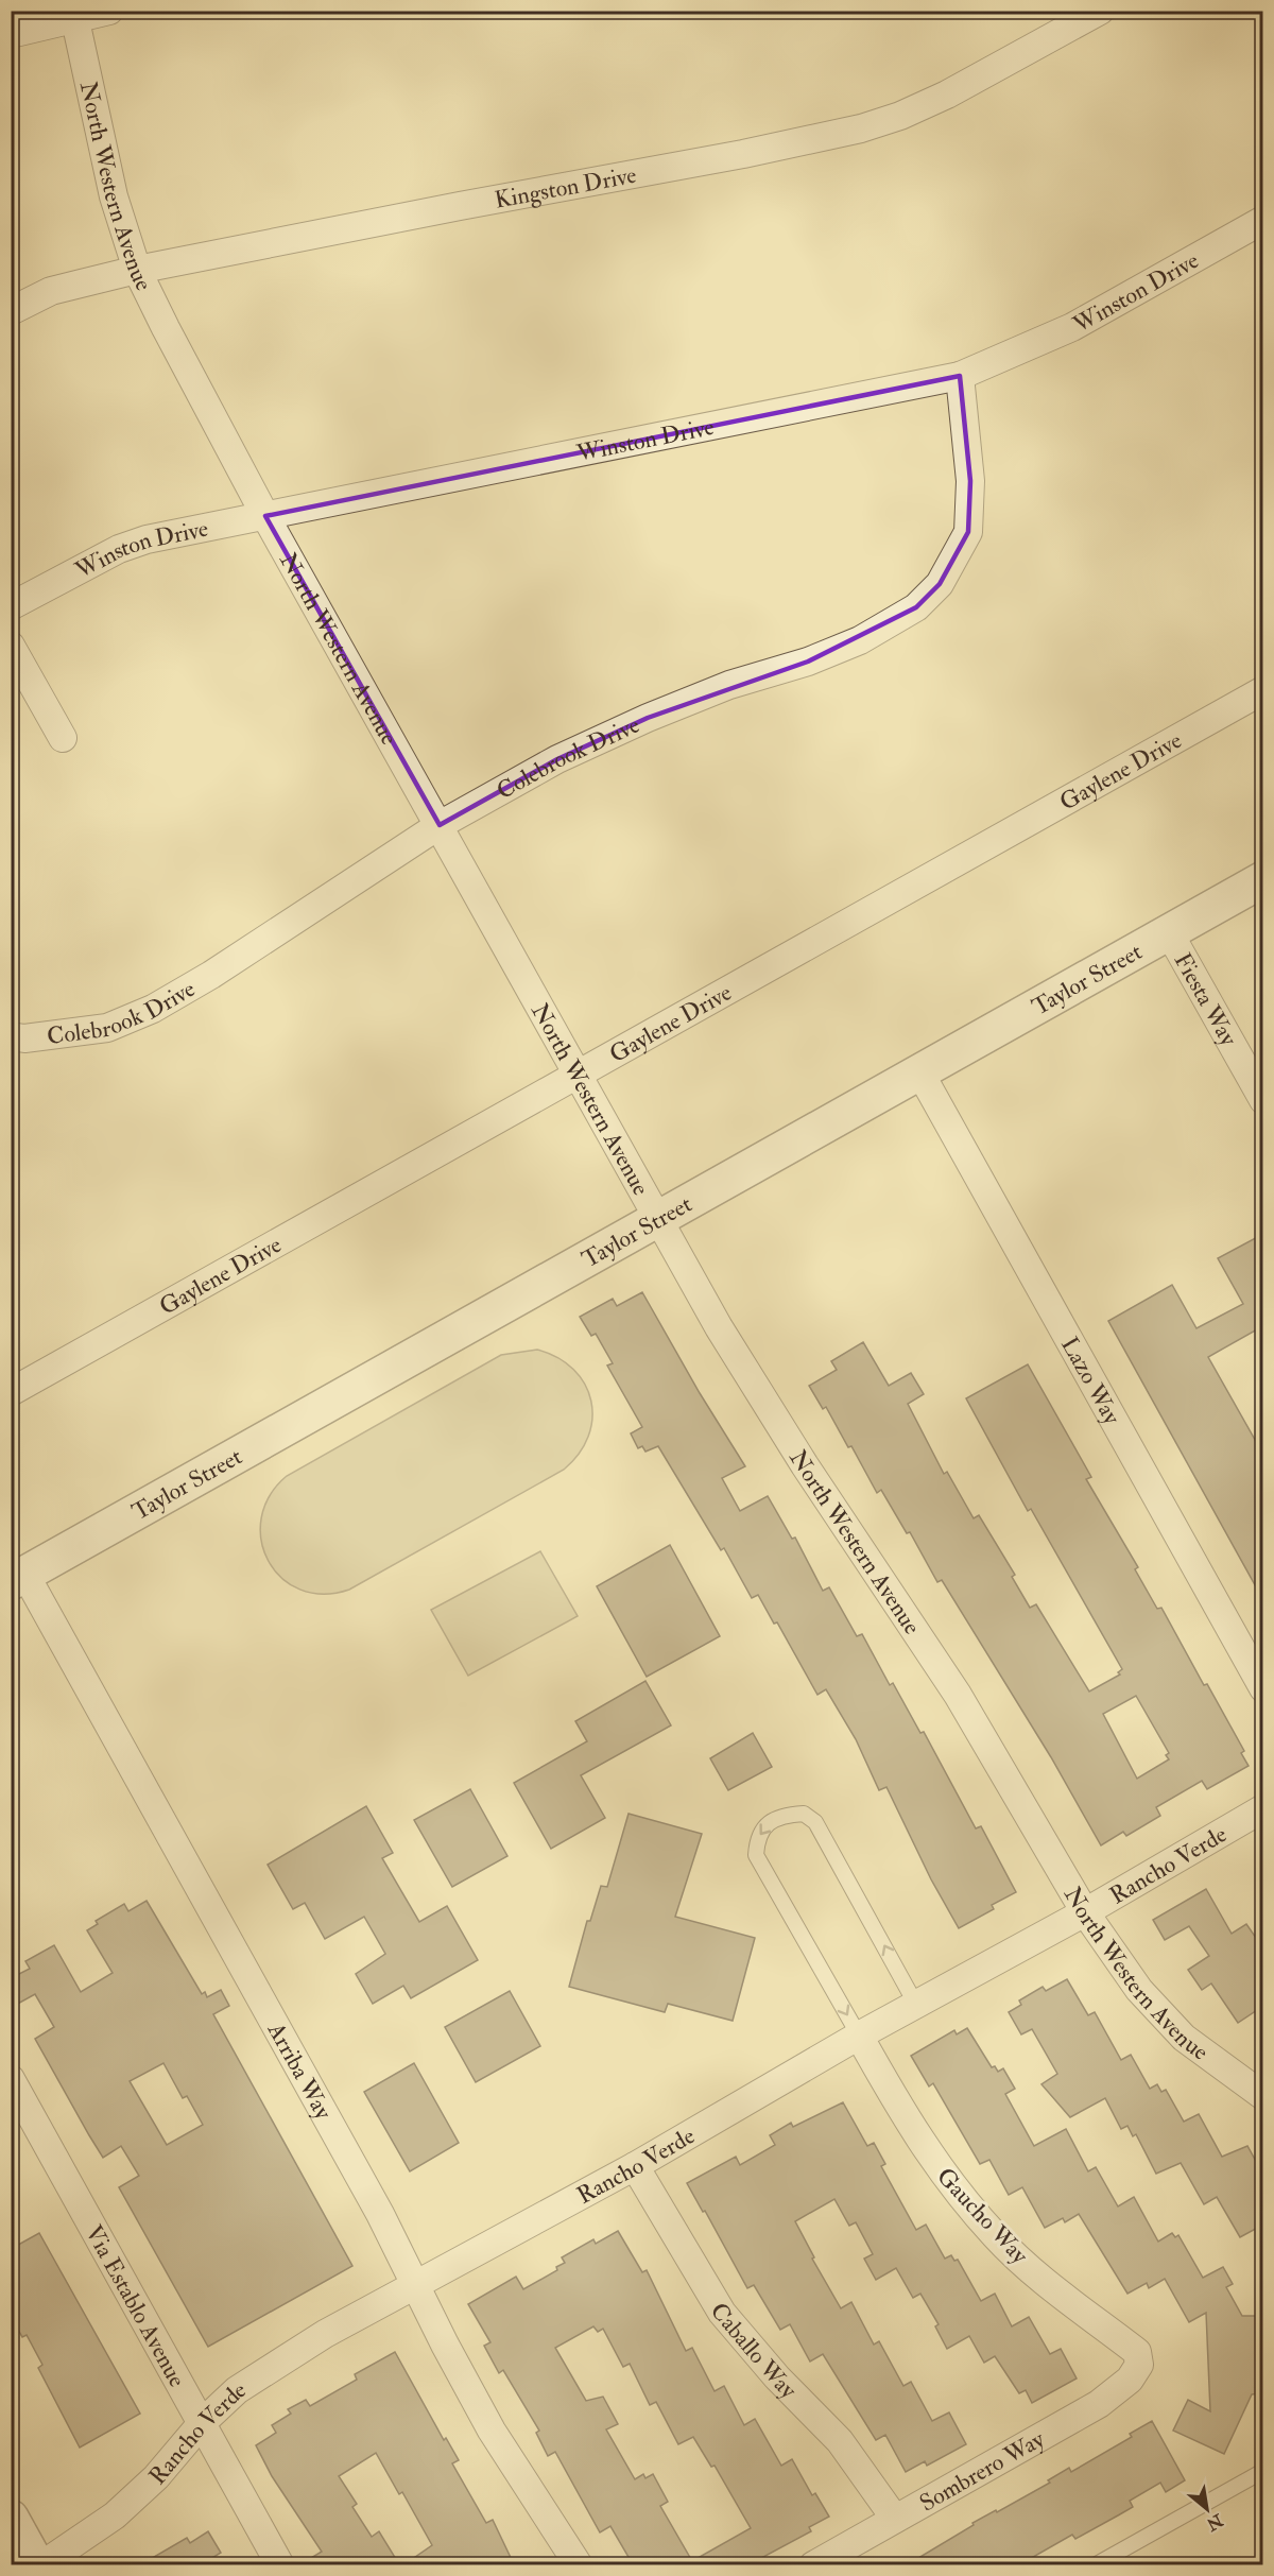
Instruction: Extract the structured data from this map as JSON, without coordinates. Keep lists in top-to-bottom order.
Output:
{
  "streets": {
    "street": [
      "North Western Avenue",
      "Kingston Drive",
      "Winston Drive",
      "Colebrook Drive",
      "Gaylene Drive",
      "Taylor Street",
      "Fiesta Way",
      "Lazo Way",
      "Rancho Verde",
      "Arriba Way",
      "Gaucho Way",
      "Via Establo Avenue",
      "Caballo Way",
      "Sombrero Way"
    ]
  },
  "crossings": [
    ["North Western Avenue", "Kingston Drive"],
    ["North Western Avenue", "Winston Drive"],
    ["North Western Avenue", "Colebrook Drive"],
    ["North Western Avenue", "Gaylene Drive"],
    ["North Western Avenue", "Taylor Street"],
    ["North Western Avenue", "Rancho Verde"],
    ["Winston Drive", "Colebrook Drive"],
    ["Taylor Street", "Fiesta Way"],
    ["Taylor Street", "Lazo Way"],
    ["Taylor Street", "Arriba Way"],
    ["Rancho Verde", "Arriba Way"],
    ["Rancho Verde", "Gaucho Way"],
    ["Rancho Verde", "Via Establo Avenue"],
    ["Rancho Verde", "Caballo Way"],
    ["Gaucho Way", "Sombrero Way"],
    ["Caballo Way", "Sombrero Way"]
  ],
  "north": "bottom right"
}
